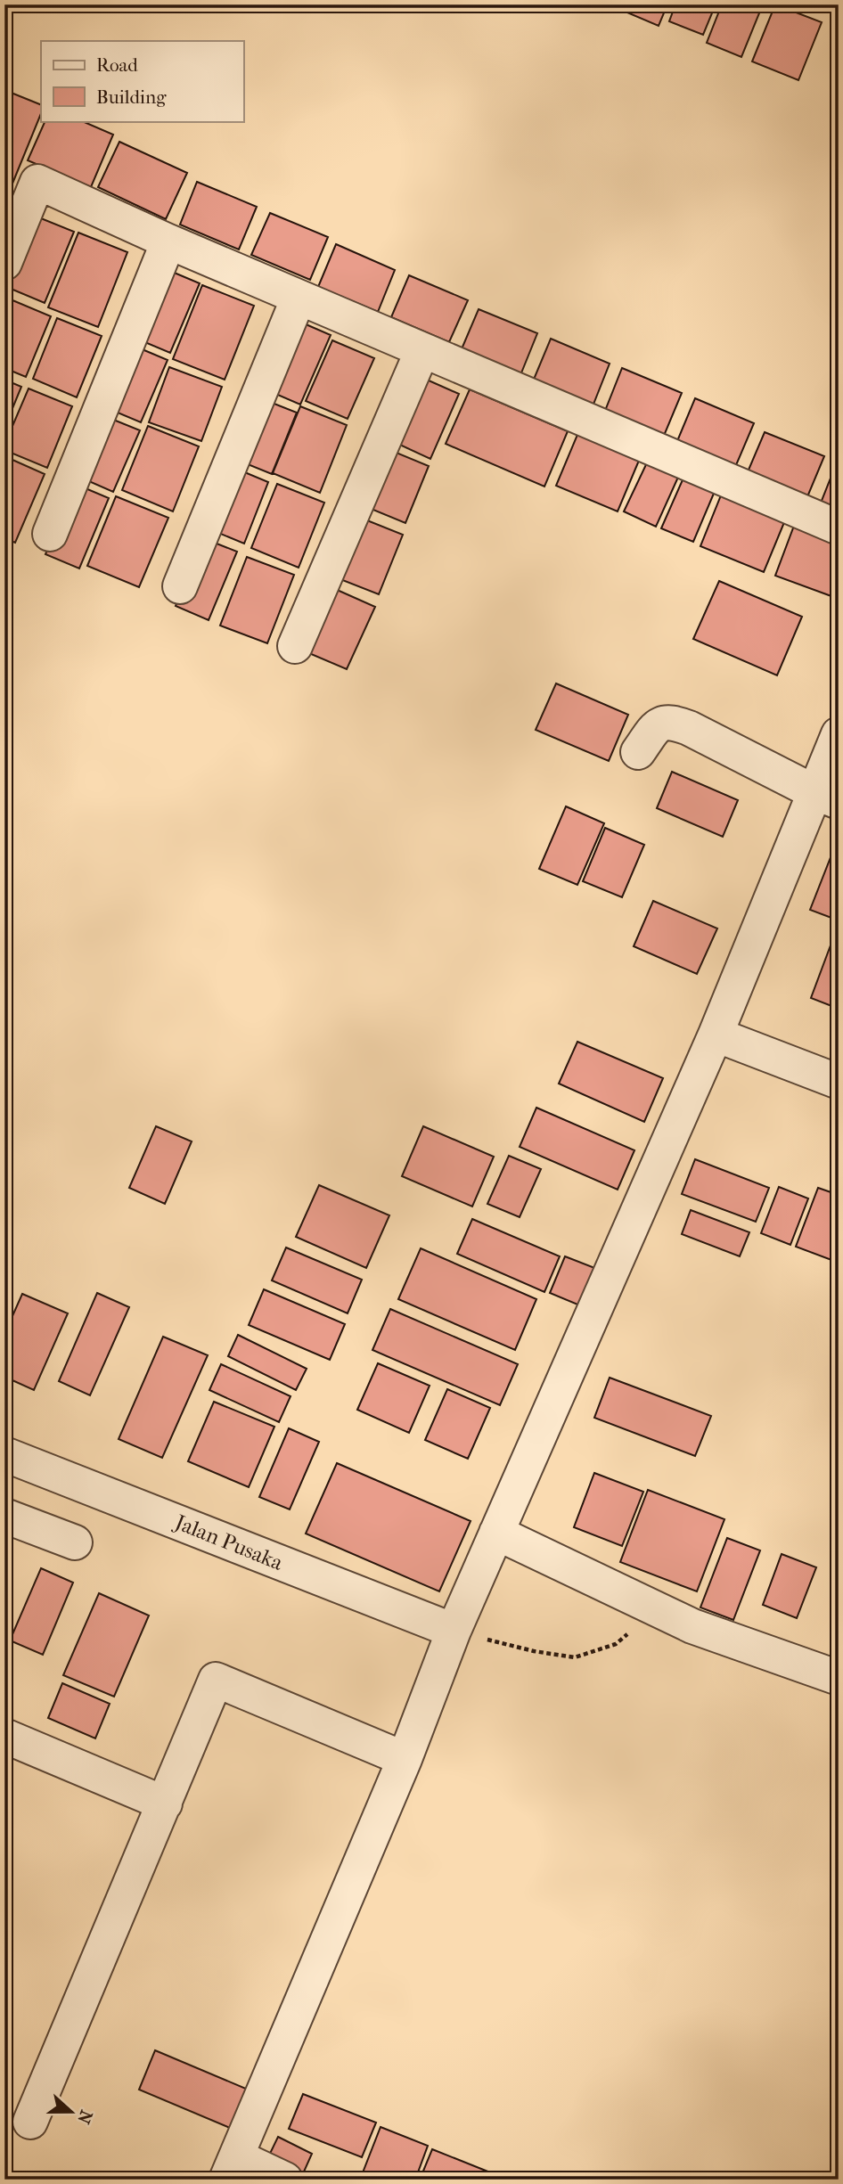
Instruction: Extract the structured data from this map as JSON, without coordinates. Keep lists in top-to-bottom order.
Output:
{
  "streets": {
    "street": ["Jalan Pusaka"]
  },
  "legend": ["Road", "Building"],
  "north": "right"
}
